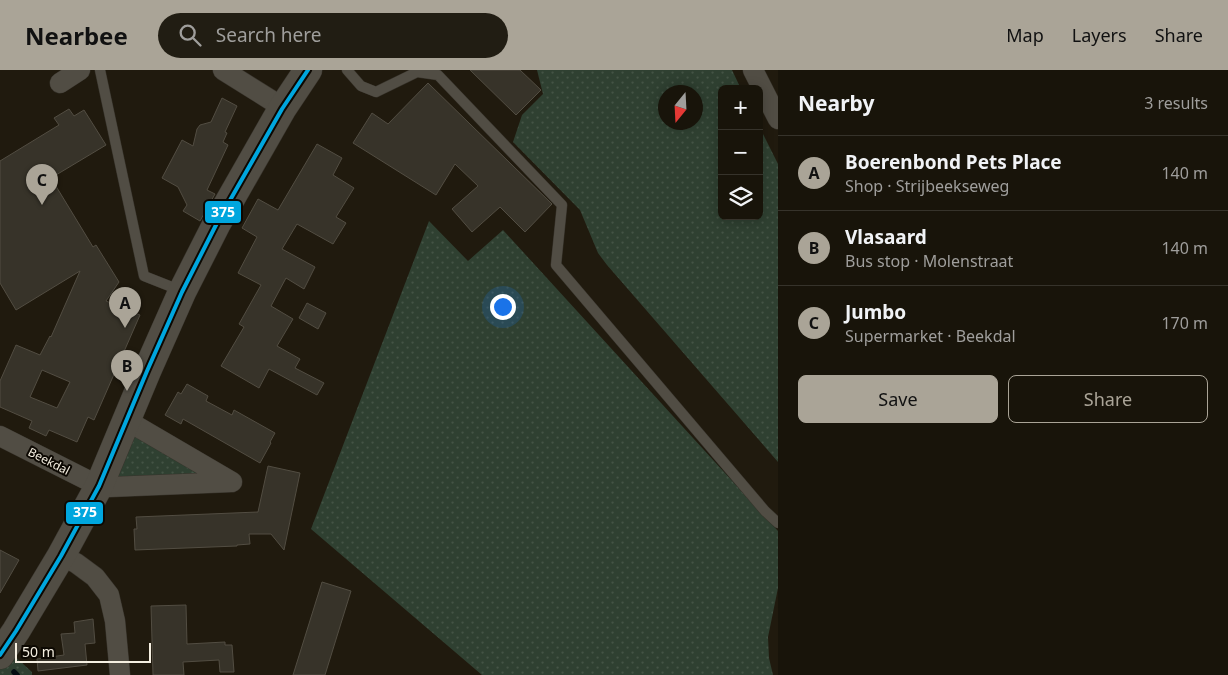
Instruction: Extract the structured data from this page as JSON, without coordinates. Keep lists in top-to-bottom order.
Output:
{
  "streets": {
    "street": ["Beekdal"]
  },
  "lines": ["transit line 375"],
  "scale_bar": "50 m",
  "north": "bottom",
  "page": {
    "header": "Nearbee",
    "search": "Search here",
    "nav": ["Map", "Layers", "Share"],
    "heading": ["Nearby", "3 results"],
    "map_buttons": ["+", "−"],
    "list": [
      {
        "mark": "A",
        "name": "Boerenbond Pets Place",
        "note": "Shop · Strijbeekseweg",
        "value": "140 m"
      },
      {
        "mark": "B",
        "name": "Vlasaard",
        "note": "Bus stop · Molenstraat",
        "value": "140 m"
      },
      {
        "mark": "C",
        "name": "Jumbo",
        "note": "Supermarket · Beekdal",
        "value": "170 m"
      }
    ],
    "pins": ["C", "A", "B"],
    "buttons": ["Save", "Share"],
    "scale": "50 m"
  }
}
